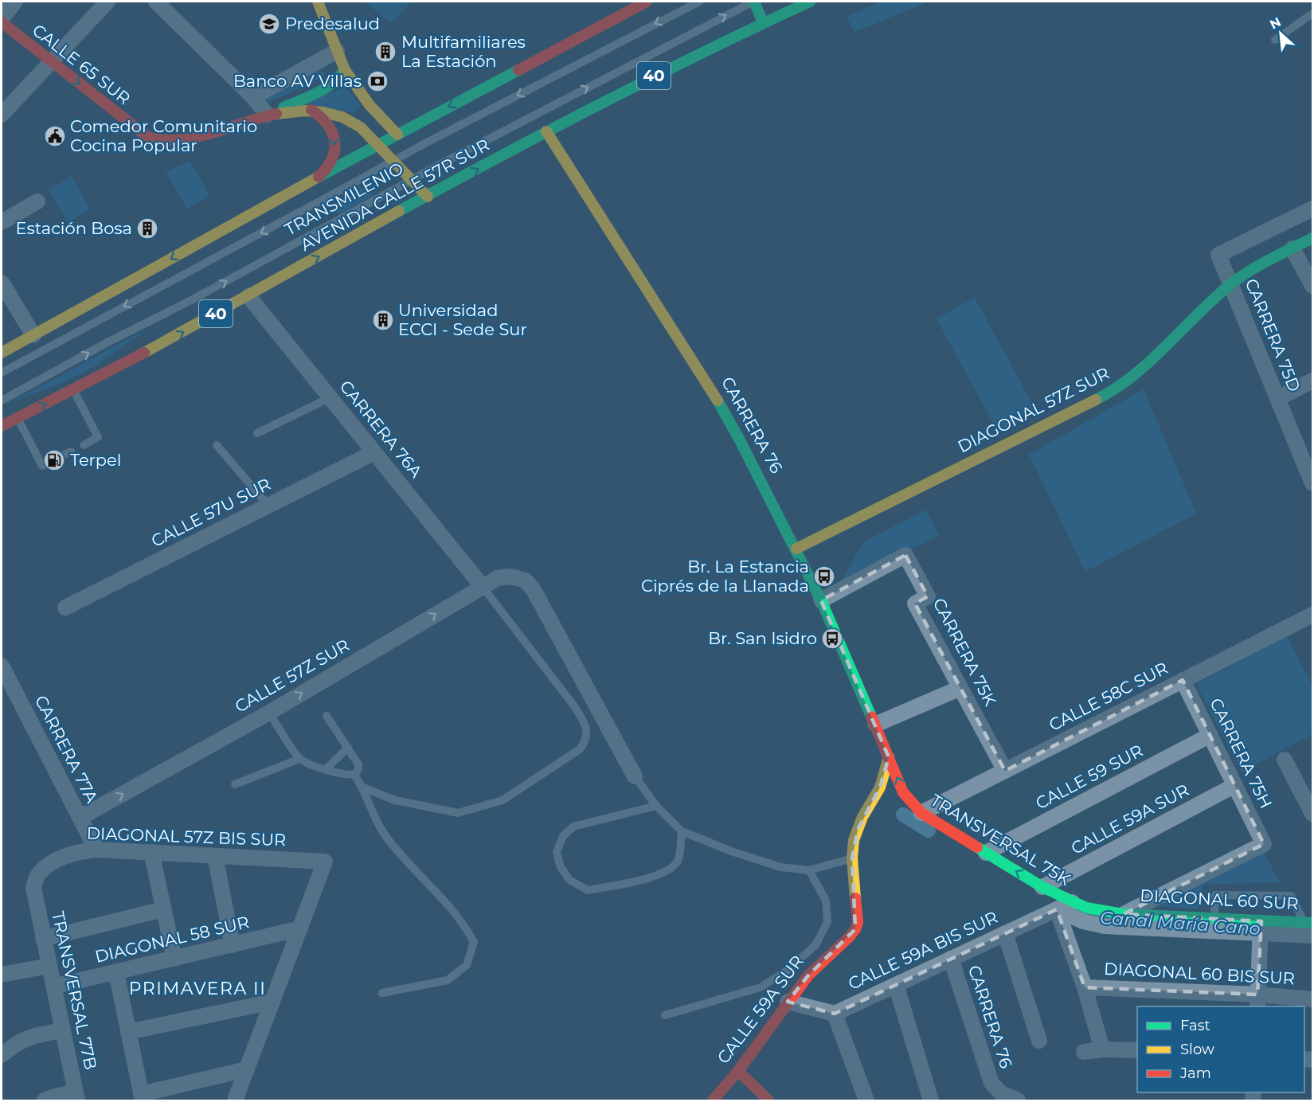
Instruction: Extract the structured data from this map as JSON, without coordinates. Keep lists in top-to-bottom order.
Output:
{
  "streets": {
    "main road": [
      "CALLE 65 SUR",
      "40",
      "AVENIDA CALLE 57R SUR",
      "DIAGONAL 57Z SUR",
      "CARRERA 76",
      "CALLE 59A SUR",
      "TRANSVERSAL 75K",
      "DIAGONAL 60 SUR"
    ],
    "street": [
      "CARRERA 75D",
      "CARRERA 76A",
      "CALLE 57U SUR",
      "CARRERA 75K",
      "CALLE 57Z SUR",
      "CALLE 58C SUR",
      "CARRERA 77A",
      "CARRERA 75H",
      "CALLE 59 SUR",
      "DIAGONAL 57Z BIS SUR",
      "DIAGONAL 58 SUR",
      "CALLE 59A BIS SUR",
      "DIAGONAL 60 BIS SUR",
      "TRANSVERSAL 77B"
    ],
    "lane": ["TRANSMILENIO"]
  },
  "crossings": [
    ["AVENIDA CALLE 57R SUR", "CARRERA 76"],
    ["AVENIDA CALLE 57R SUR", "CARRERA 76A"],
    ["CARRERA 75D", "DIAGONAL 57Z SUR"],
    ["DIAGONAL 57Z SUR", "CARRERA 76"],
    ["CARRERA 76", "CARRERA 75K"],
    ["CARRERA 76", "CALLE 59A SUR"],
    ["CARRERA 76", "TRANSVERSAL 75K"],
    ["CARRERA 76", "CALLE 59A BIS SUR"],
    ["CARRERA 76A", "CALLE 57U SUR"],
    ["CARRERA 76A", "CALLE 57Z SUR"],
    ["CARRERA 75K", "CALLE 58C SUR"],
    ["CALLE 57Z SUR", "CARRERA 77A"],
    ["CALLE 58C SUR", "CARRERA 75H"],
    ["CALLE 58C SUR", "TRANSVERSAL 75K"],
    ["CARRERA 77A", "DIAGONAL 57Z BIS SUR"],
    ["CARRERA 75H", "CALLE 59 SUR"],
    ["CARRERA 75H", "CALLE 59A SUR"],
    ["CARRERA 75H", "TRANSVERSAL 75K"],
    ["CARRERA 75H", "DIAGONAL 60 SUR"],
    ["CALLE 59 SUR", "TRANSVERSAL 75K"],
    ["CALLE 59A SUR", "TRANSVERSAL 75K"],
    ["DIAGONAL 57Z BIS SUR", "DIAGONAL 58 SUR"],
    ["DIAGONAL 57Z BIS SUR", "TRANSVERSAL 77B"],
    ["TRANSVERSAL 75K", "DIAGONAL 60 SUR"],
    ["TRANSVERSAL 75K", "CALLE 59A BIS SUR"],
    ["DIAGONAL 60 SUR", "CALLE 59A BIS SUR"],
    ["DIAGONAL 58 SUR", "TRANSVERSAL 77B"]
  ],
  "one_way": ["CALLE 65 SUR", "CALLE 57Z SUR", "TRANSVERSAL 75K"],
  "districts": ["PRIMAVERA II"],
  "water": ["Canal María Cano"],
  "places": {
    "school or university": ["Predesalud"],
    "building": ["Multifamiliares La Estación", "Estación Bosa", "Universidad ECCI - Sede Sur"],
    "bank": ["Banco AV Villas"],
    "public building": ["Comedor Comunitario Cocina Popular"],
    "fuel station": ["Terpel"],
    "bus stop": ["Br. La Estancia Ciprés de la Llanada", "Br. San Isidro"]
  },
  "legend": ["Fast", "Slow", "Jam"],
  "north": "top left"
}
